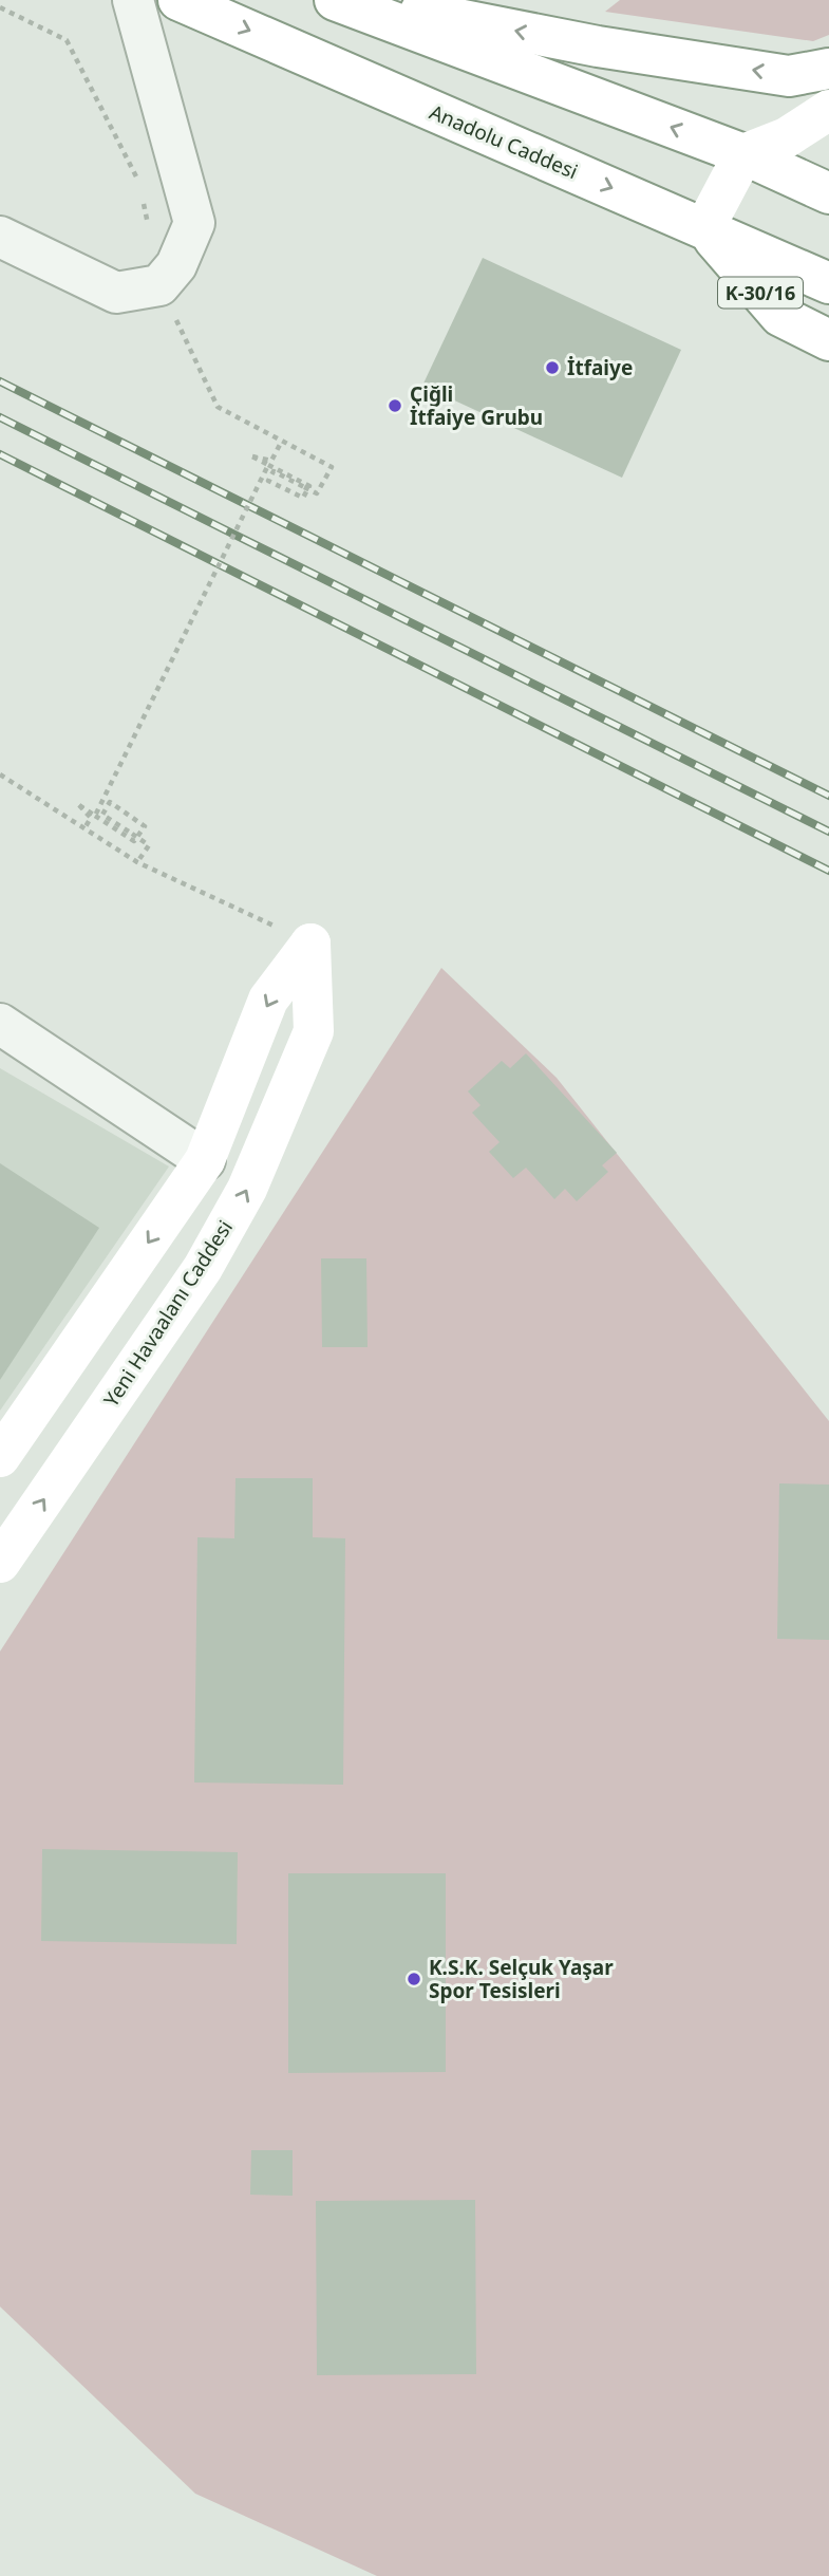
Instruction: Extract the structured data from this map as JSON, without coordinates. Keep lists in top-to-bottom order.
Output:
{
  "streets": {
    "main road": ["Anadolu Caddesi", "K-30/16", "Yeni Havaalanı Caddesi"]
  },
  "crossings": [
    ["Anadolu Caddesi", "K-30/16"]
  ],
  "places": ["İtfaiye", "Çiğli İtfaiye Grubu", "K.S.K. Selçuk Yaşar Spor Tesisleri"]
}
